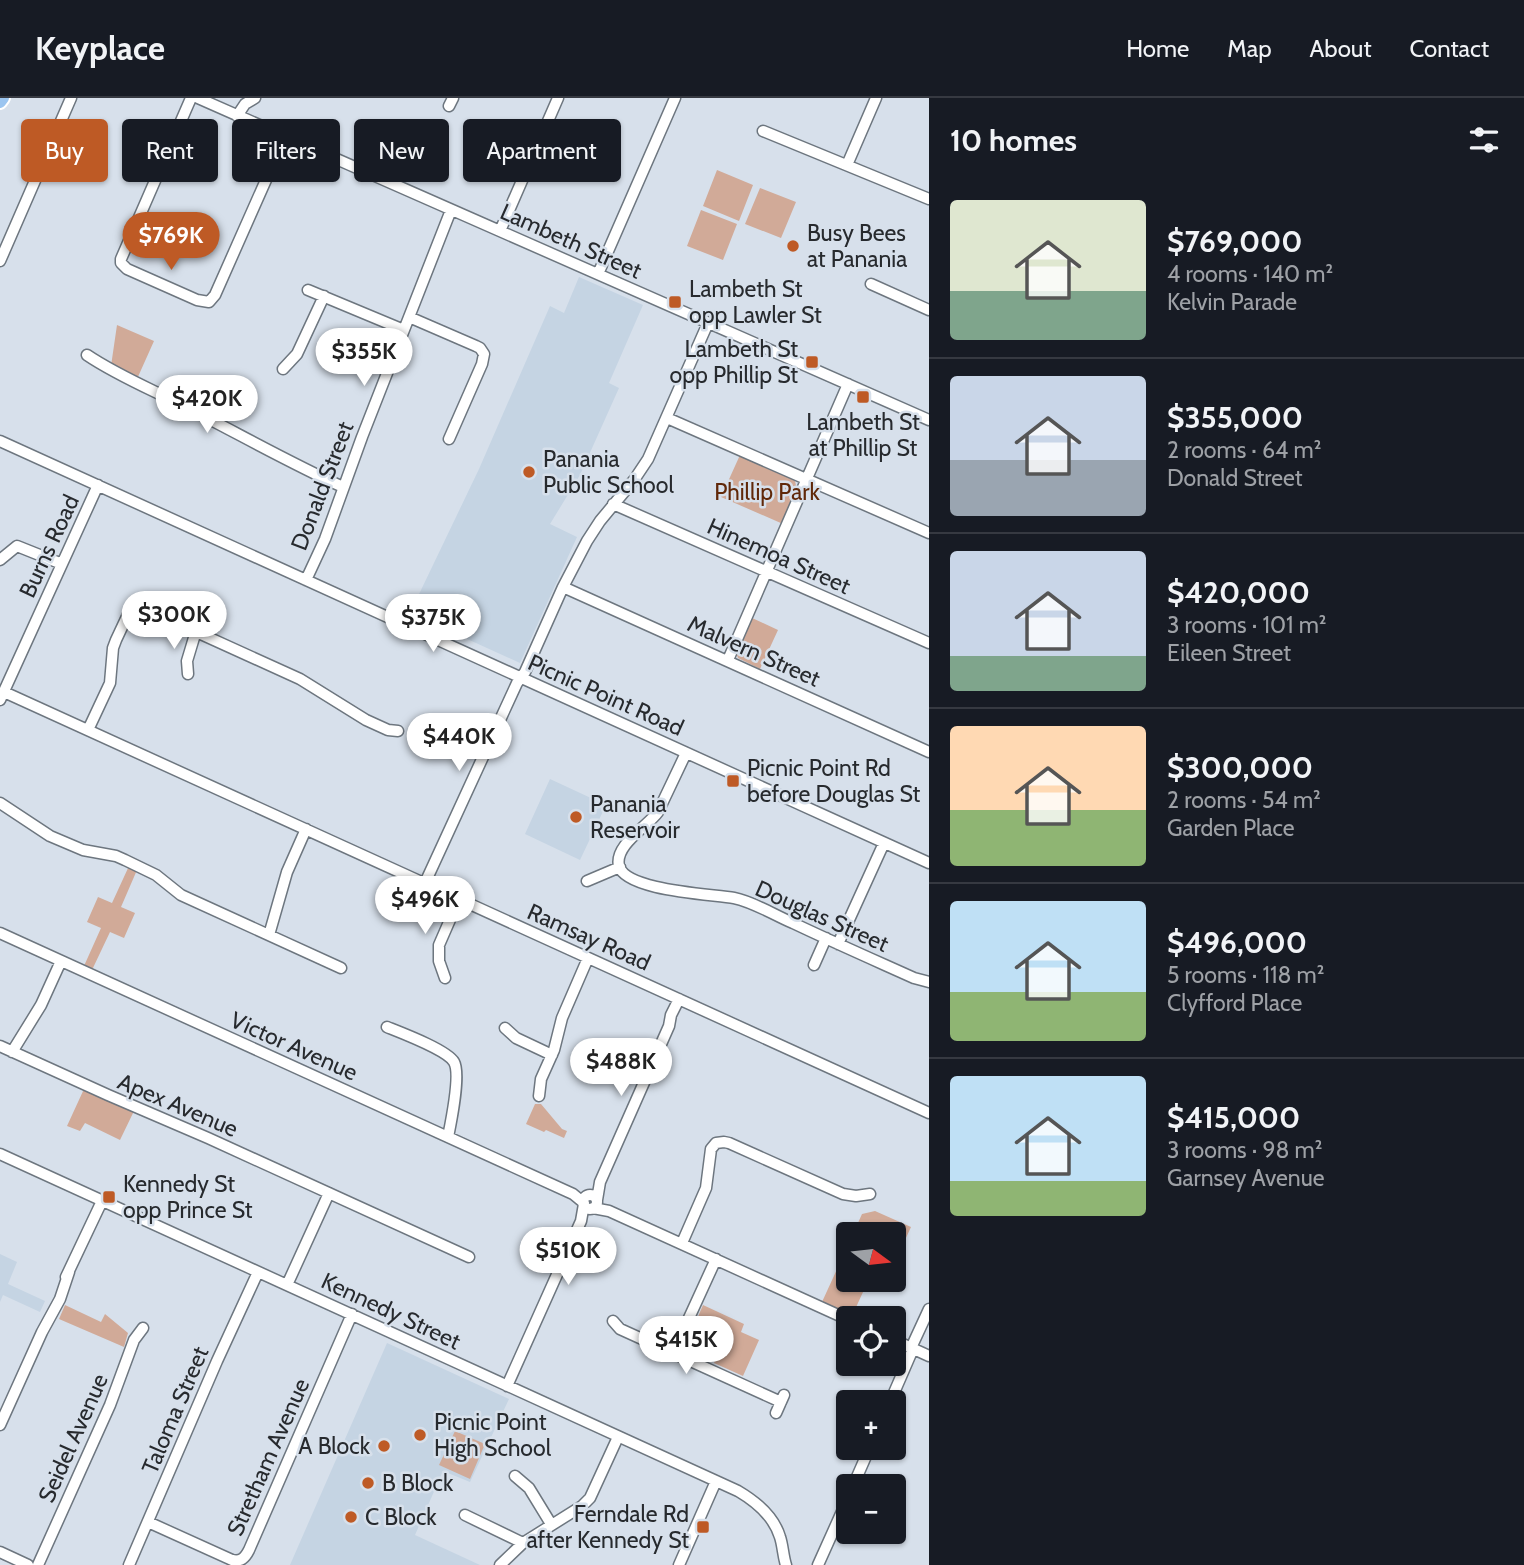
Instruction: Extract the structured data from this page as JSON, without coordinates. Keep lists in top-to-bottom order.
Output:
{
  "streets": {
    "street": [
      "Lambeth Street",
      "Donald Street",
      "Burns Road",
      "Hinemoa Street",
      "Malvern Street",
      "Picnic Point Road",
      "Douglas Street",
      "Ramsay Road",
      "Victor Avenue",
      "Apex Avenue",
      "Kennedy Street",
      "Taloma Street",
      "Seidel Avenue",
      "Stretham Avenue"
    ]
  },
  "crossings": [
    ["Lambeth Street", "Donald Street"],
    ["Donald Street", "Picnic Point Road"],
    ["Burns Road", "Picnic Point Road"],
    ["Burns Road", "Ramsay Road"],
    ["Kennedy Street", "Taloma Street"],
    ["Kennedy Street", "Stretham Avenue"],
    ["Taloma Street", "Stretham Avenue"]
  ],
  "parks": ["Phillip Park"],
  "places": {
    "other": [
      "Busy Bees at Panania",
      "Panania Public School",
      "Panania Reservoir",
      "Picnic Point High School",
      "A Block",
      "B Block",
      "C Block"
    ],
    "transit": [
      "Lambeth St opp Lawler St",
      "Lambeth St opp Phillip St",
      "Lambeth St at Phillip St",
      "Picnic Point Rd before Douglas St",
      "Kennedy St opp Prince St",
      "Ferndale Rd after Kennedy St"
    ]
  },
  "north": "right",
  "page": {
    "header": "Keyplace",
    "nav": [
      "Home",
      "Map",
      "About",
      "Contact"
    ],
    "heading": "10 homes",
    "chip": [
      "Buy",
      "Rent",
      "Filters",
      "New",
      "Apartment"
    ],
    "list": [
      {
        "name": "$769,000",
        "note": "4 rooms · 140 m² · Kelvin Parade"
      },
      {
        "name": "$355,000",
        "note": "2 rooms · 64 m² · Donald Street"
      },
      {
        "name": "$420,000",
        "note": "3 rooms · 101 m² · Eileen Street"
      },
      {
        "name": "$300,000",
        "note": "2 rooms · 54 m² · Garden Place"
      },
      {
        "name": "$496,000",
        "note": "5 rooms · 118 m² · Clyfford Place"
      },
      {
        "name": "$415,000",
        "note": "3 rooms · 98 m² · Garnsey Avenue"
      }
    ],
    "price": [
      "$769K",
      "$355K",
      "$420K",
      "$300K",
      "$375K",
      "$440K",
      "$496K",
      "$488K",
      "$510K",
      "$415K"
    ],
    "map_buttons": ["+", "−"]
  }
}
